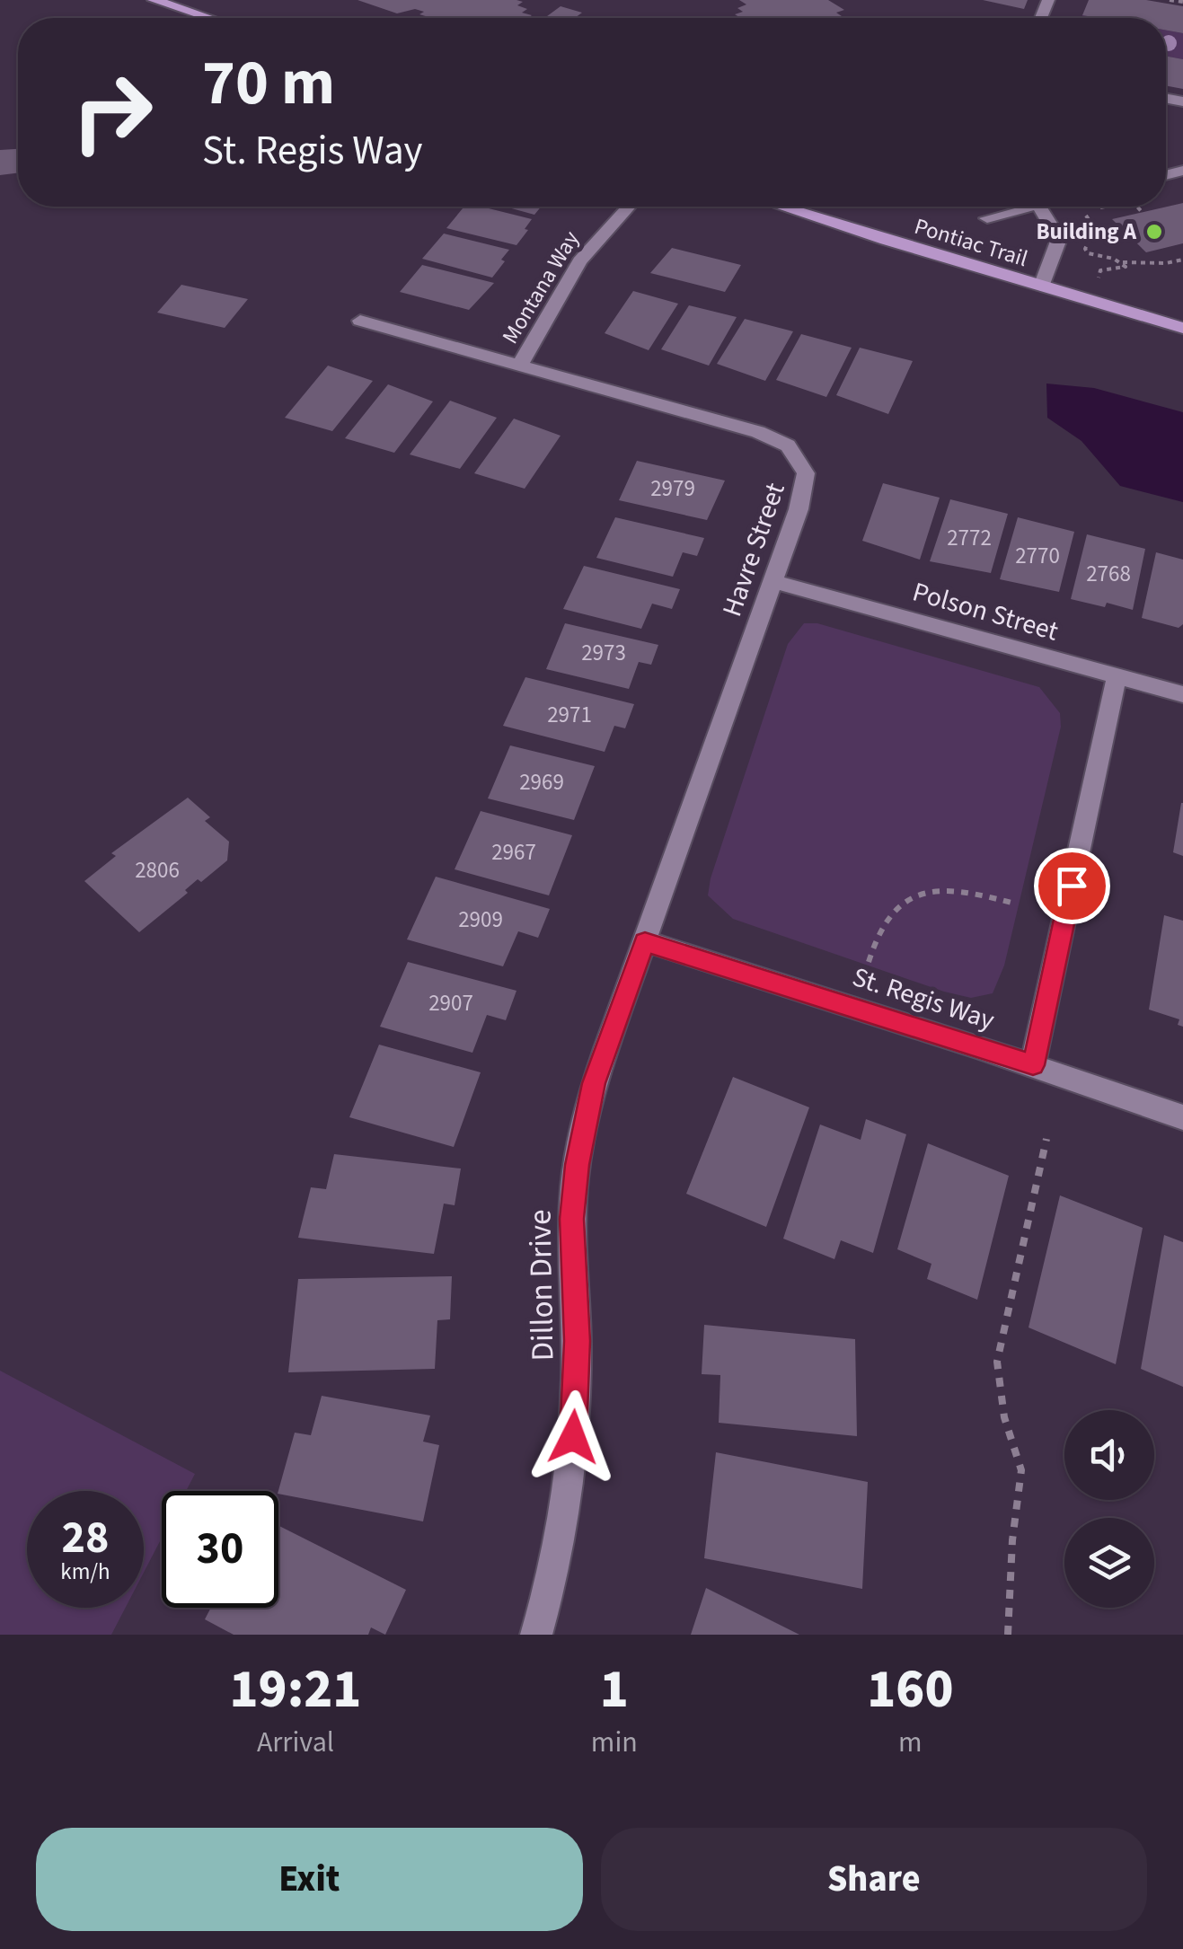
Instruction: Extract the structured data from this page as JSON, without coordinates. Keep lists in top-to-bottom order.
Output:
{
  "streets": {
    "main road": ["Pontiac Trail"],
    "street": [
      "Montana Way",
      "Havre Street",
      "Polson Street",
      "St. Regis Way",
      "Dillon Drive"
    ]
  },
  "crossings": [
    ["Montana Way", "Havre Street"],
    ["Havre Street", "Polson Street"],
    ["Havre Street", "St. Regis Way"],
    ["Havre Street", "Dillon Drive"],
    ["St. Regis Way", "Dillon Drive"]
  ],
  "places": ["Building A"],
  "house_numbers": [
    "2979",
    "2772",
    "2770",
    "2768",
    "2973",
    "2971",
    "2969",
    "2967",
    "2806",
    "2909",
    "2907"
  ],
  "page": {
    "turn": ["70 m", "St. Regis Way"],
    "speed": "28 km/h",
    "limit": "30",
    "eta": [
      "19:21",
      "Arrival",
      "1",
      "min",
      "160",
      "m"
    ],
    "buttons": ["Exit", "Share"]
  }
}
